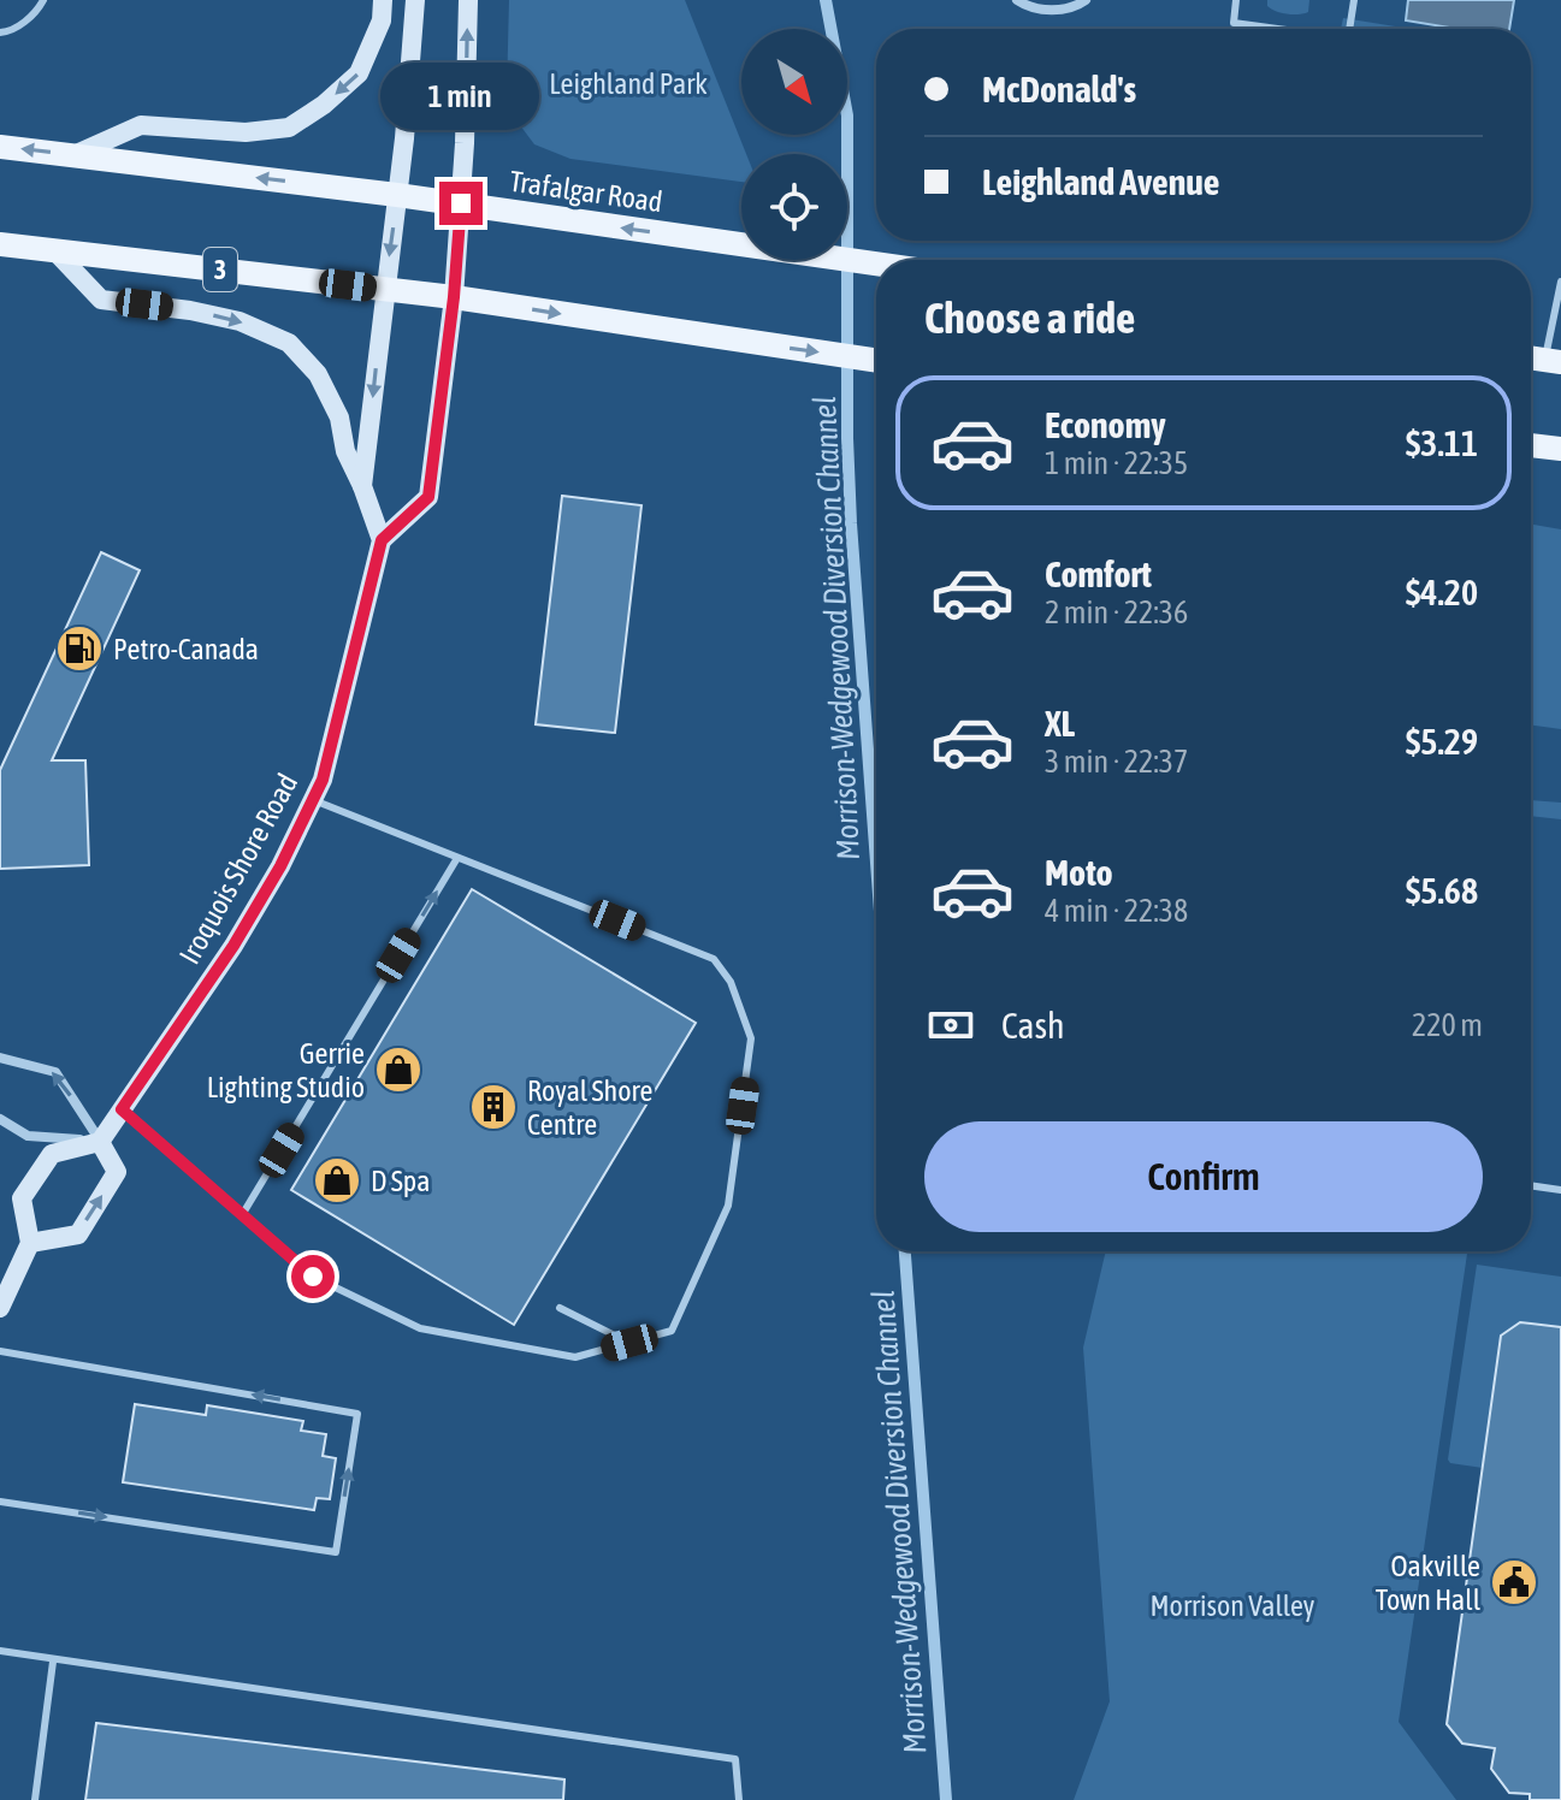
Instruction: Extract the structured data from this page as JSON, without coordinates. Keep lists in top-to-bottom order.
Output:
{
  "streets": {
    "main road": ["Trafalgar Road", "3", "Iroquois Shore Road"]
  },
  "water": ["Morrison-Wedgewood Diversion Channel"],
  "parks": ["Leighland Park", "Morrison Valley"],
  "places": {
    "fuel station": ["Petro-Canada"],
    "shop": ["Gerrie Lighting Studio", "D Spa"],
    "building": ["Royal Shore Centre"],
    "public building": ["Oakville Town Hall"]
  },
  "north": "bottom right",
  "page": {
    "banner": ["McDonald's", "Leighland Avenue"],
    "bubble": "1 min",
    "heading": "Choose a ride",
    "list": [
      {
        "name": "Economy",
        "note": "1 min · 22:35",
        "value": "$3.11"
      },
      {
        "name": "Comfort",
        "note": "2 min · 22:36",
        "value": "$4.20"
      },
      {
        "name": "XL",
        "note": "3 min · 22:37",
        "value": "$5.29"
      },
      {
        "name": "Moto",
        "note": "4 min · 22:38",
        "value": "$5.68"
      }
    ],
    "pay": ["Cash", "220 m"],
    "buttons": "Confirm"
  }
}
